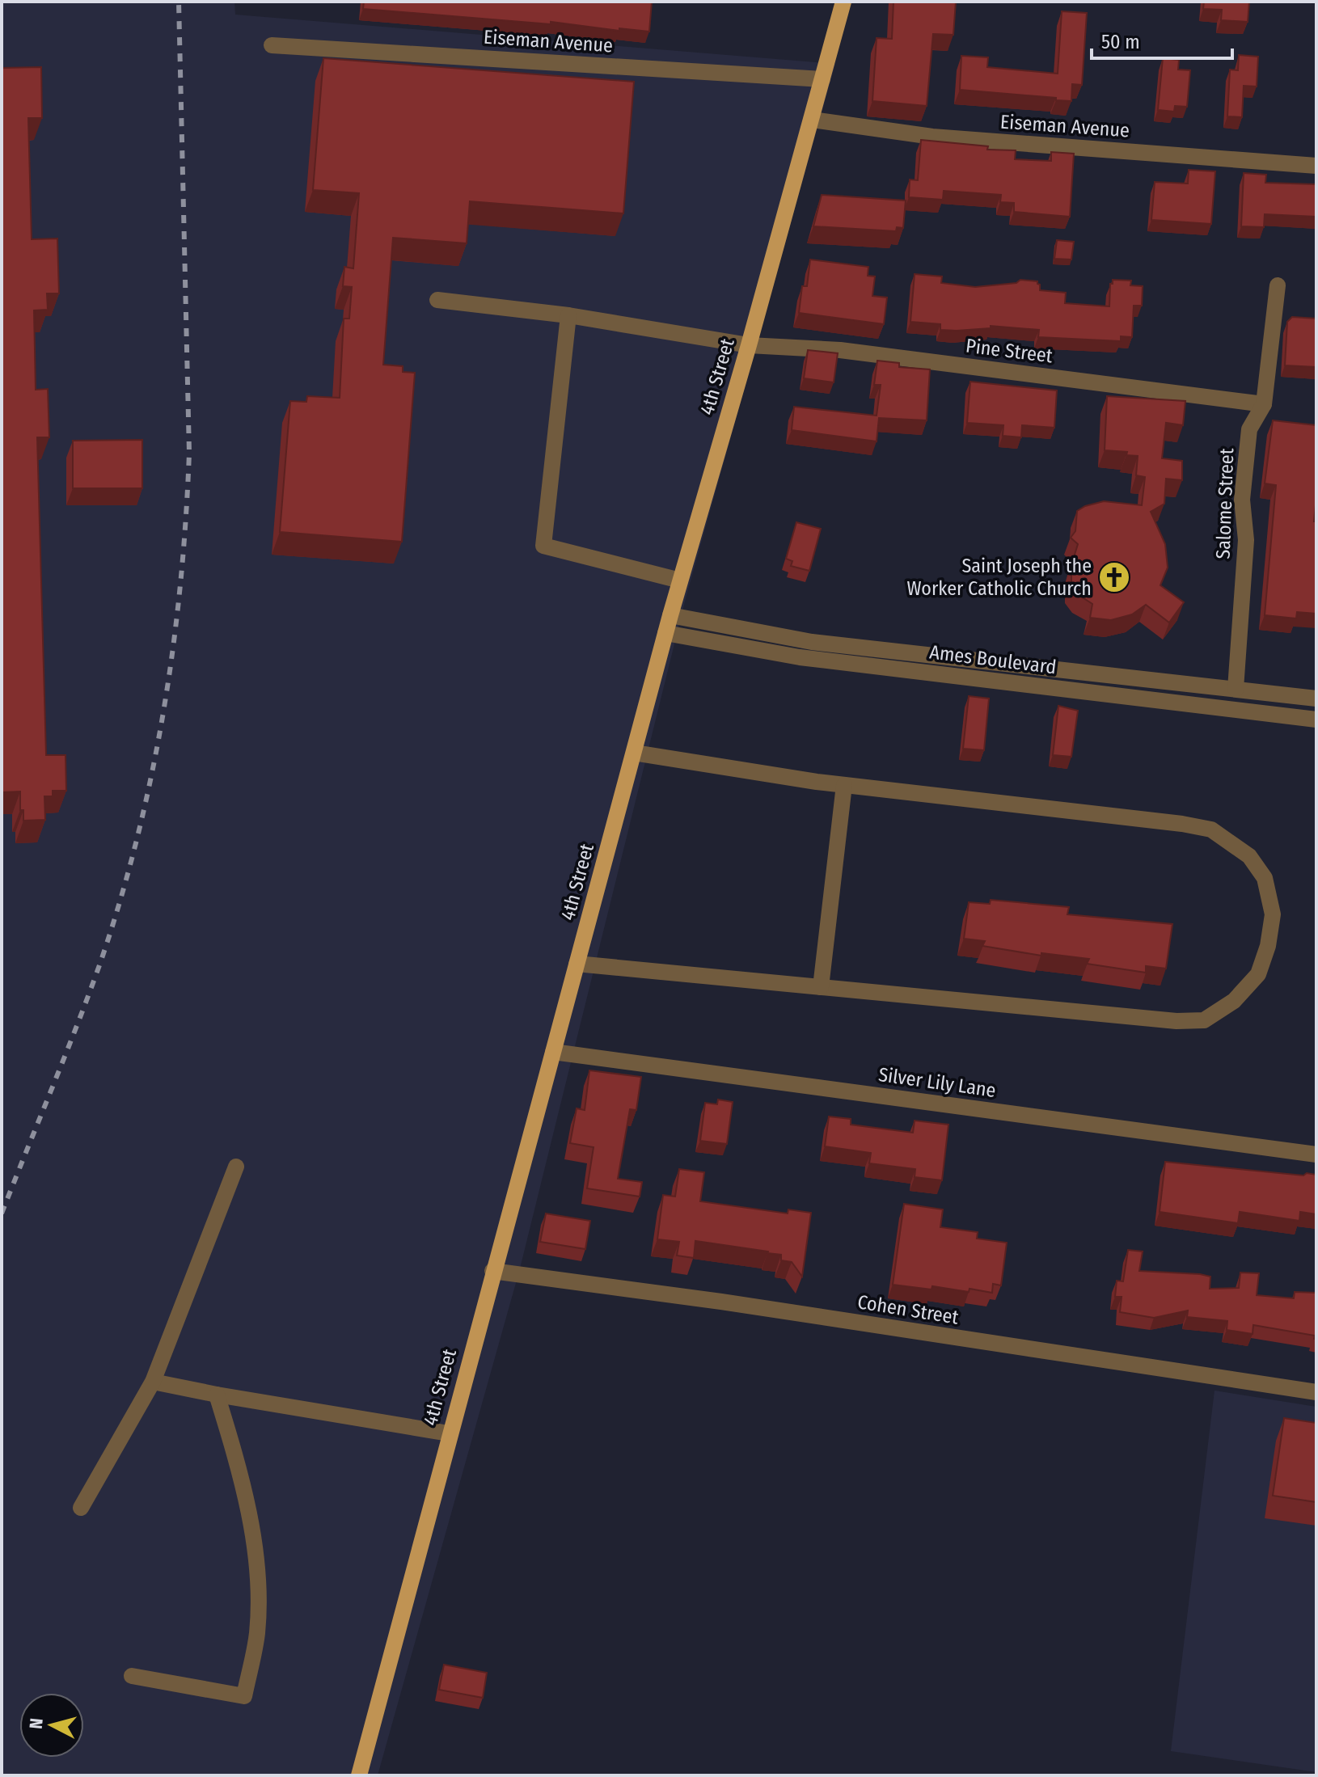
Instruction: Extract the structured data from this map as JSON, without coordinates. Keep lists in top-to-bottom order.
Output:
{
  "streets": {
    "main road": ["4th Street"],
    "street": [
      "Eiseman Avenue",
      "Pine Street",
      "Salome Street",
      "Ames Boulevard",
      "Silver Lily Lane",
      "Cohen Street"
    ]
  },
  "crossings": [
    ["Eiseman Avenue", "4th Street"],
    ["Pine Street", "4th Street"],
    ["Pine Street", "Salome Street"],
    ["4th Street", "Ames Boulevard"],
    ["4th Street", "Silver Lily Lane"],
    ["4th Street", "Cohen Street"],
    ["Salome Street", "Ames Boulevard"]
  ],
  "places": {
    "church": ["Saint Joseph the Worker Catholic Church"]
  },
  "scale_bar": "50 m",
  "north": "left"
}
